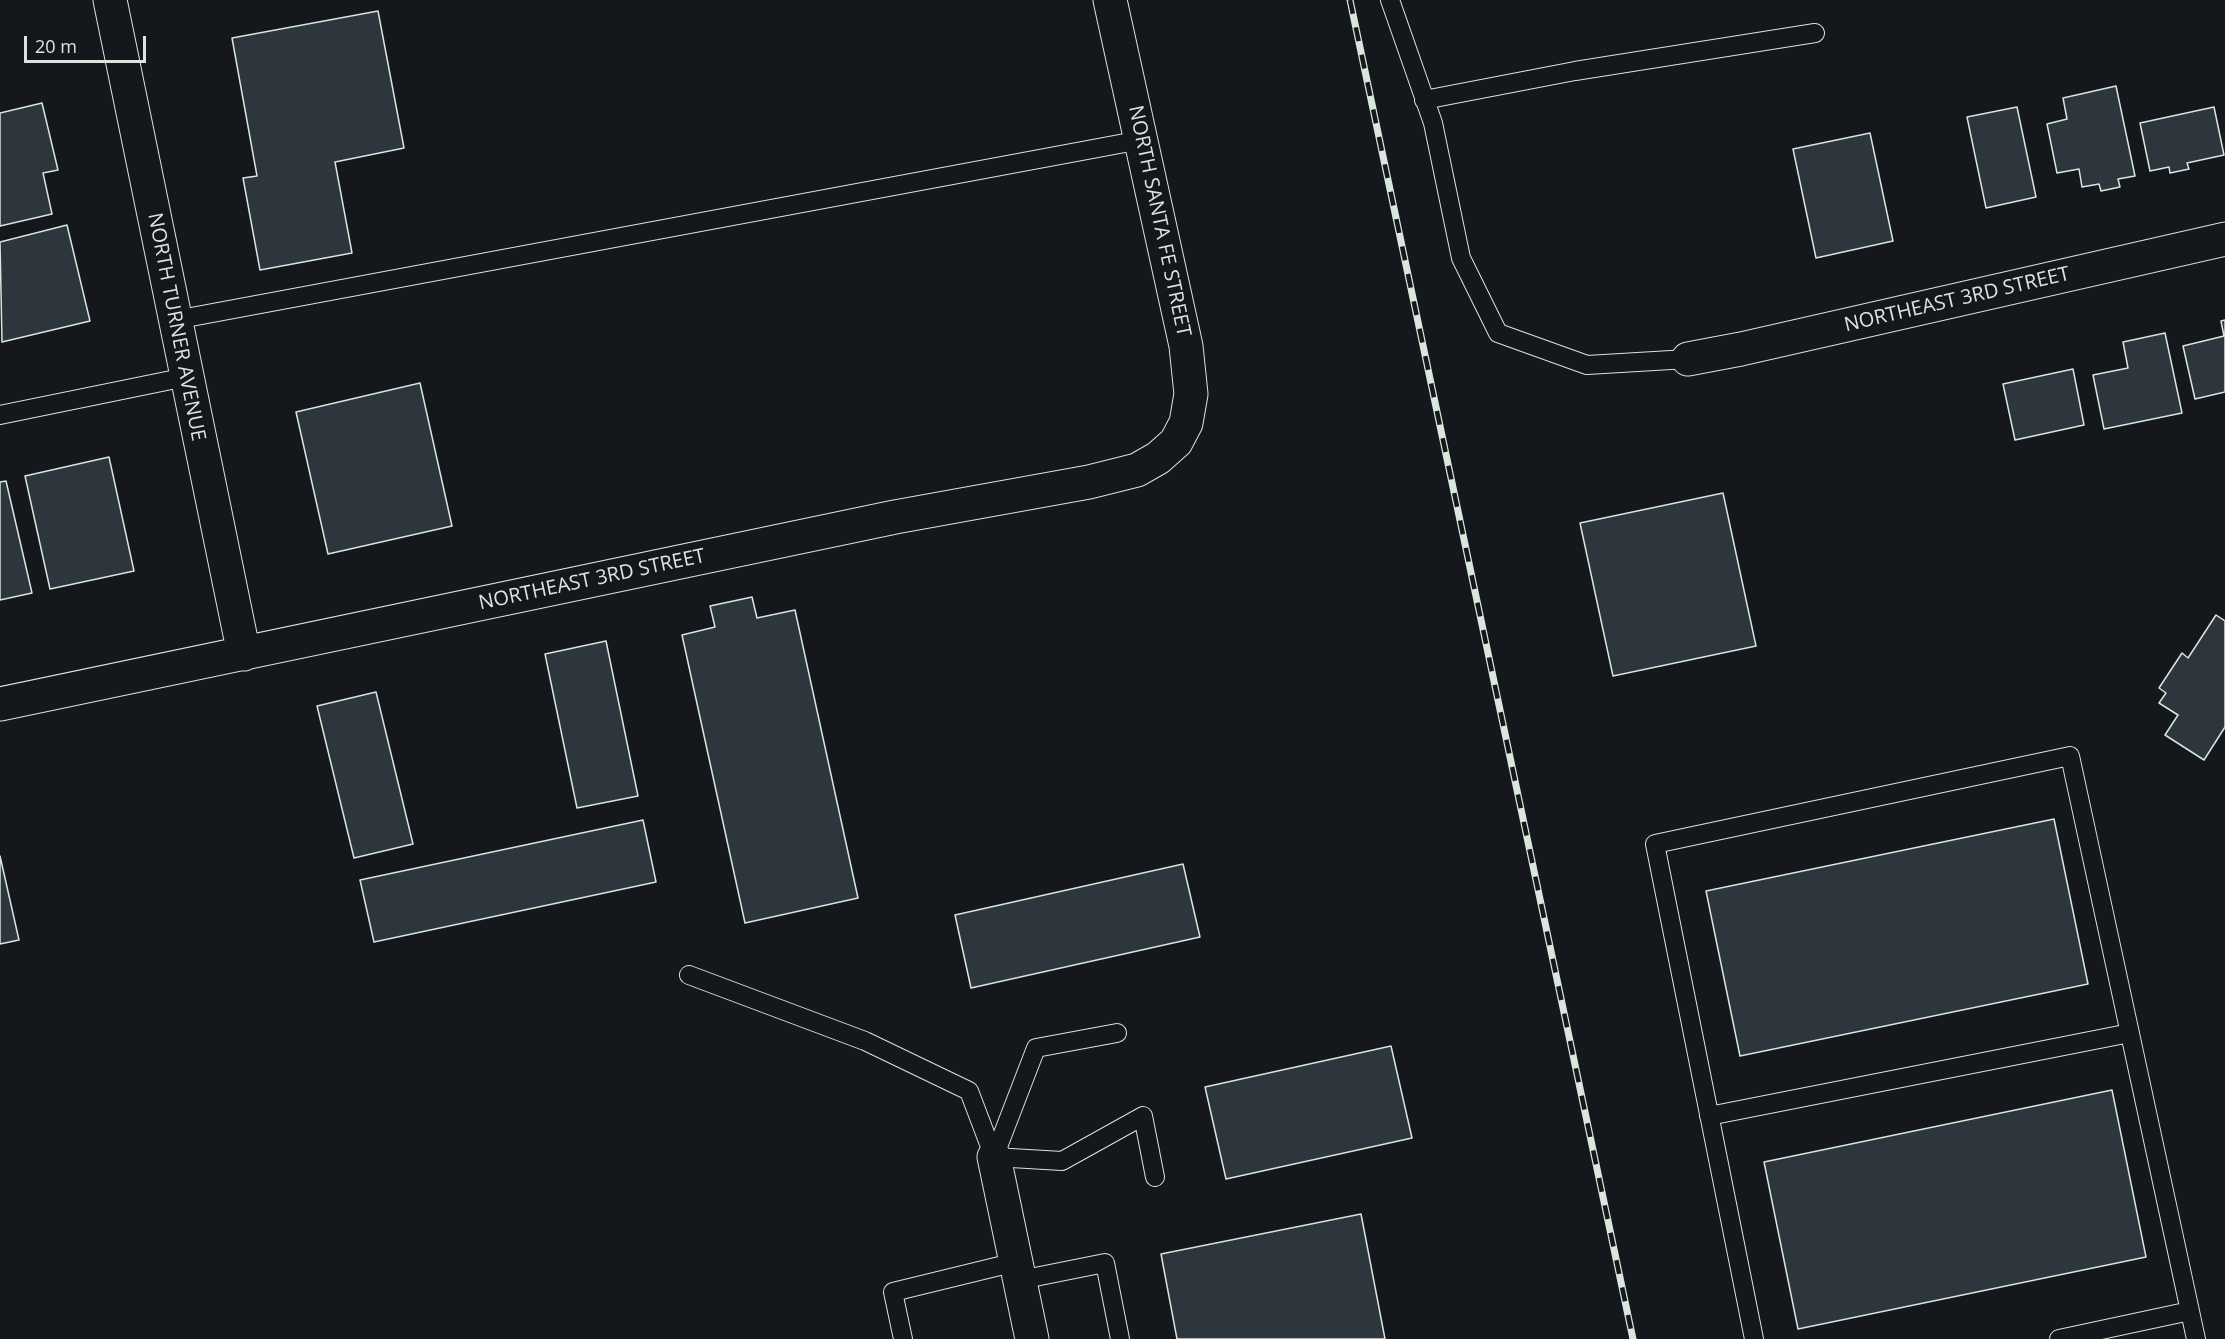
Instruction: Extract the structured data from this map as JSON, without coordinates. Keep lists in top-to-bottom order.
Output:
{
  "streets": {
    "street": ["NORTH SANTA FE STREET", "NORTHEAST 3RD STREET", "NORTH TURNER AVENUE"]
  },
  "crossings": [
    ["NORTH SANTA FE STREET", "NORTHEAST 3RD STREET"],
    ["NORTHEAST 3RD STREET", "NORTH TURNER AVENUE"]
  ],
  "scale_bar": "20 m"
}
